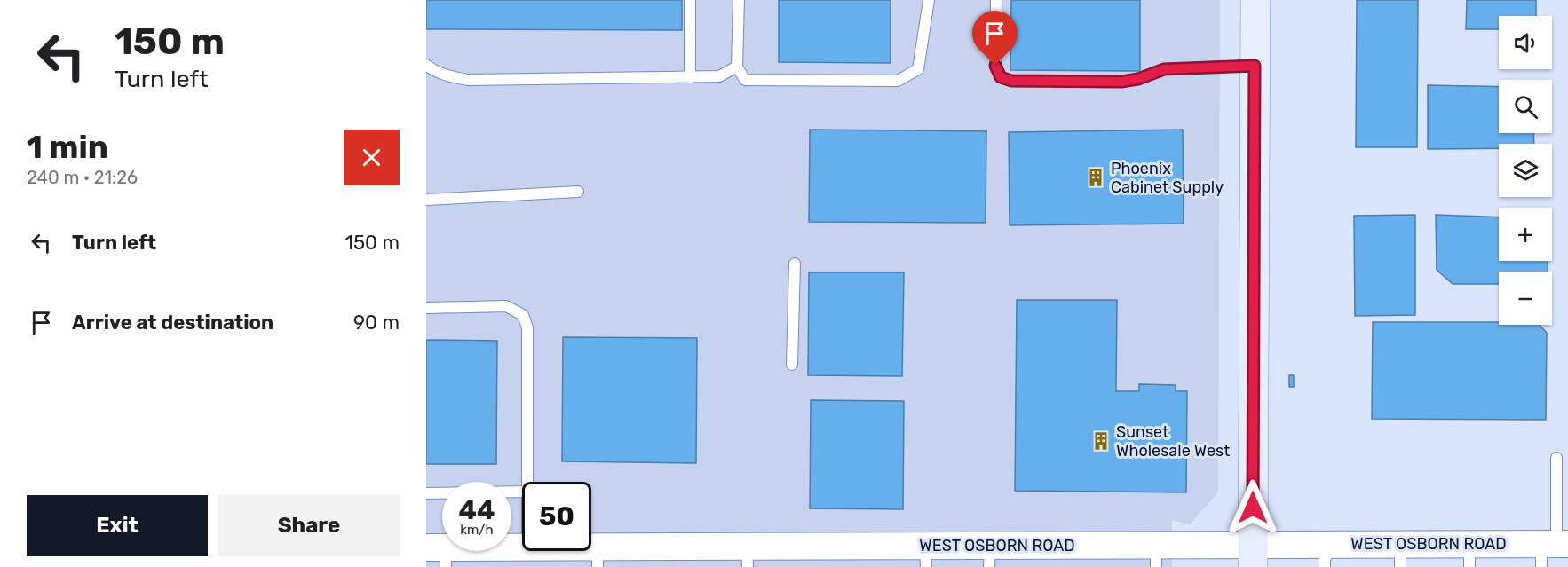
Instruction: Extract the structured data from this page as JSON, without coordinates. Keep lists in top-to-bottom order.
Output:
{
  "streets": {
    "street": ["WEST OSBORN ROAD"]
  },
  "places": {
    "building": ["Phoenix Cabinet Supply", "Sunset Wholesale West"]
  },
  "page": {
    "turn": ["150 m", "Turn left"],
    "map_buttons": ["+", "−"],
    "heading": ["1 min", "240 m · 21:26"],
    "list": [
      {
        "name": "Turn left",
        "value": "150 m"
      },
      {
        "name": "Arrive at destination",
        "value": "90 m"
      }
    ],
    "speed": "44 km/h",
    "limit": "50",
    "buttons": ["Exit", "Share"]
  }
}
